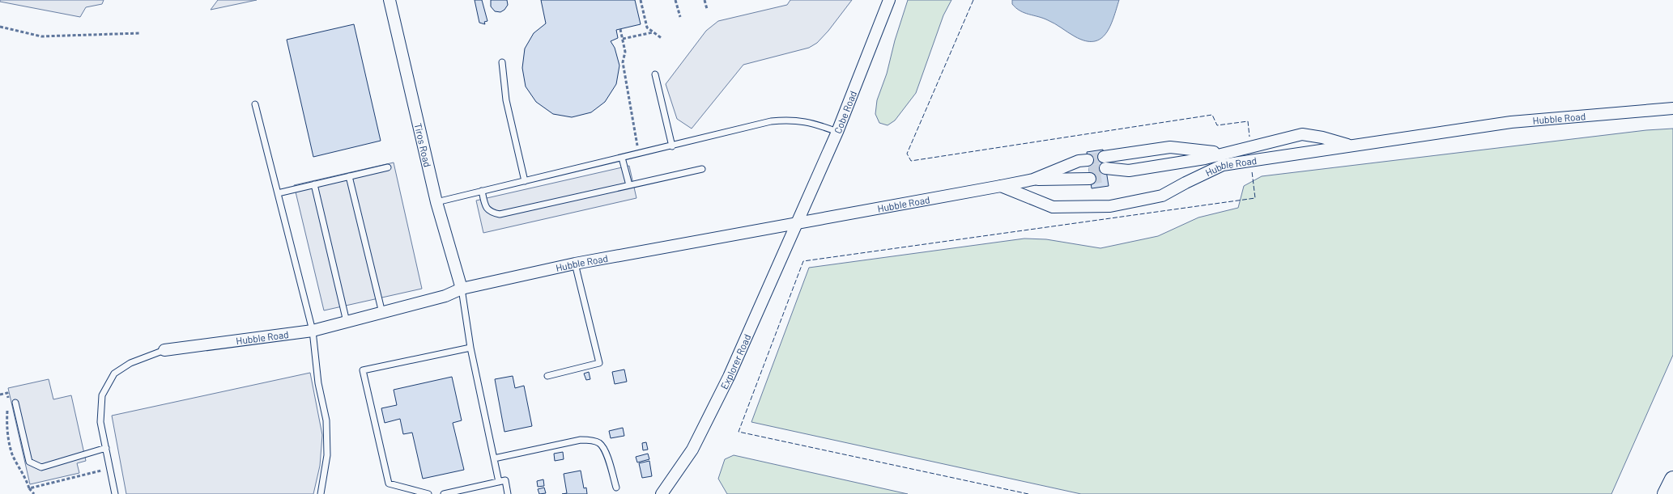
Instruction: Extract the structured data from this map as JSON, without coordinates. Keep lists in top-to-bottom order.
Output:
{
  "streets": {
    "street": [
      "Cobe Road",
      "Hubble Road",
      "Tiros Road",
      "Explorer Road"
    ]
  },
  "crossings": [
    ["Cobe Road", "Hubble Road"],
    ["Cobe Road", "Explorer Road"],
    ["Hubble Road", "Tiros Road"],
    ["Hubble Road", "Explorer Road"]
  ]
}
